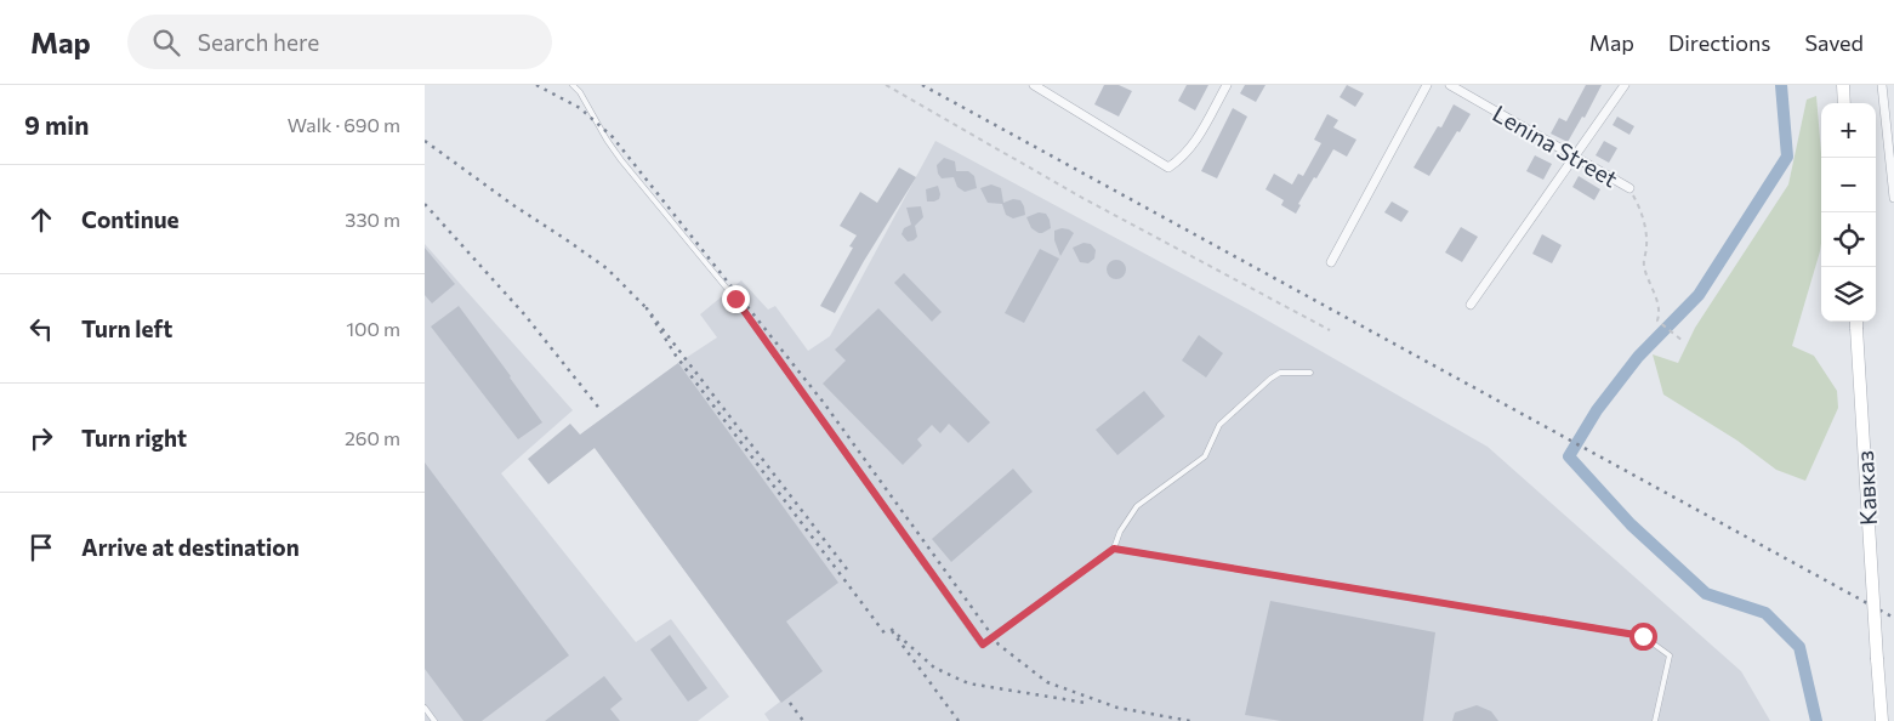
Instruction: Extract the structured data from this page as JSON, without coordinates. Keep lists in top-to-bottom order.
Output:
{
  "streets": {
    "main road": ["Кавказ"],
    "street": ["Lenina Street"]
  },
  "page": {
    "header": "Map",
    "search": "Search here",
    "nav": ["Map", "Directions", "Saved"],
    "heading": ["9 min", "Walk · 690 m"],
    "map_buttons": ["+", "−"],
    "list": [
      ["Continue", "330 m"],
      ["Turn left", "100 m"],
      ["Turn right", "260 m"],
      "Arrive at destination"
    ]
  }
}
